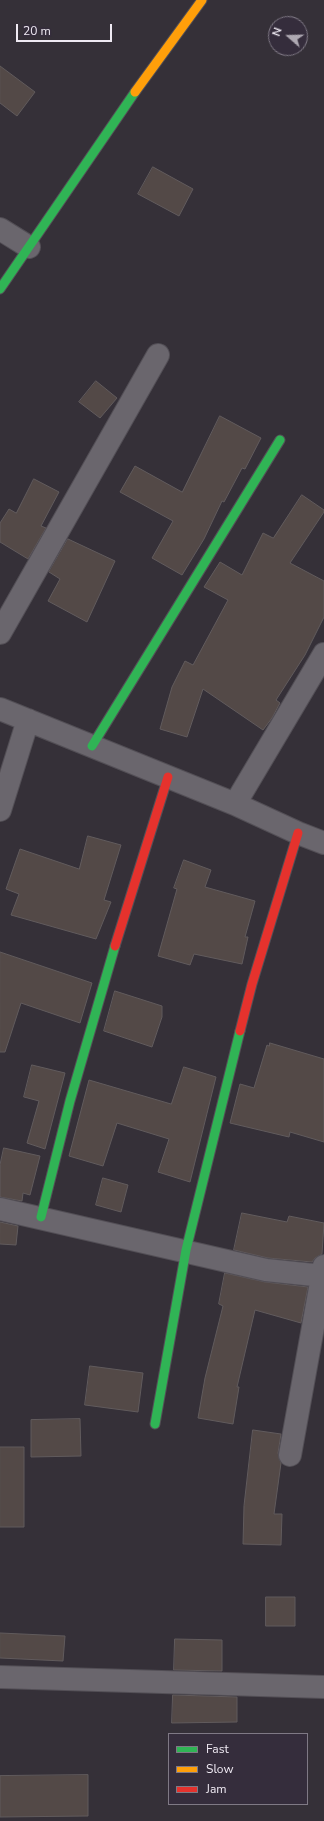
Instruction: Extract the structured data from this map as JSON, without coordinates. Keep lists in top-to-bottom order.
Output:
{
  "legend": ["Fast", "Slow", "Jam"],
  "scale_bar": "20 m",
  "north": "left"
}
